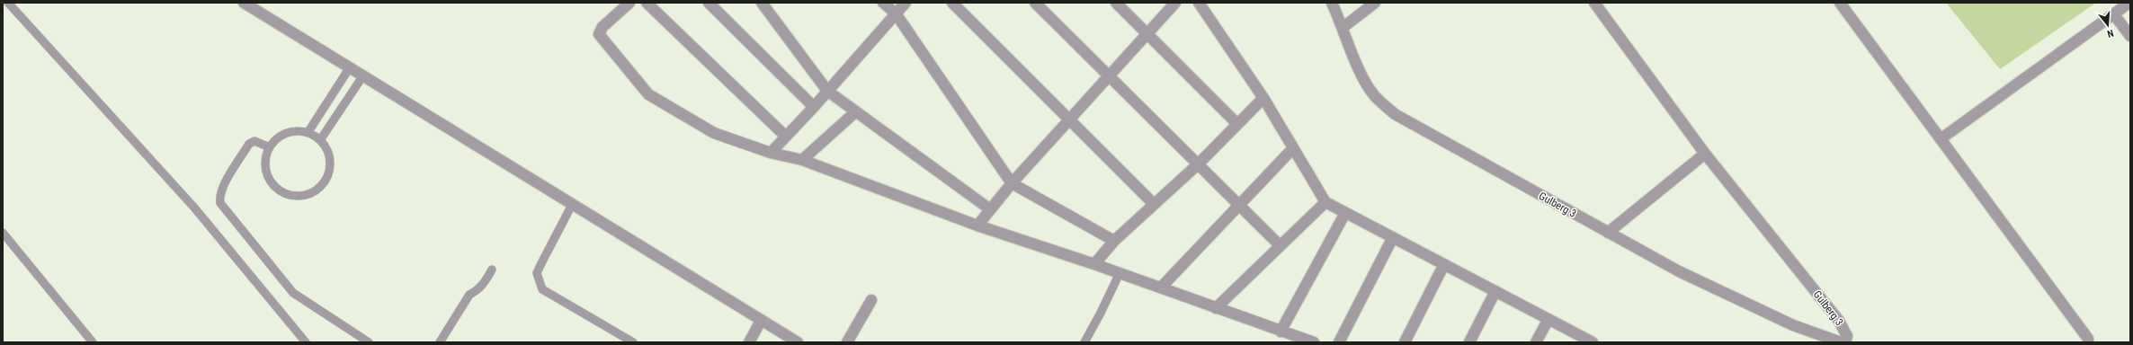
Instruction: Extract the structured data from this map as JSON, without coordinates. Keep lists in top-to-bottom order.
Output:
{
  "streets": {
    "street": ["Gulberg 3"]
  },
  "north": "bottom"
}
